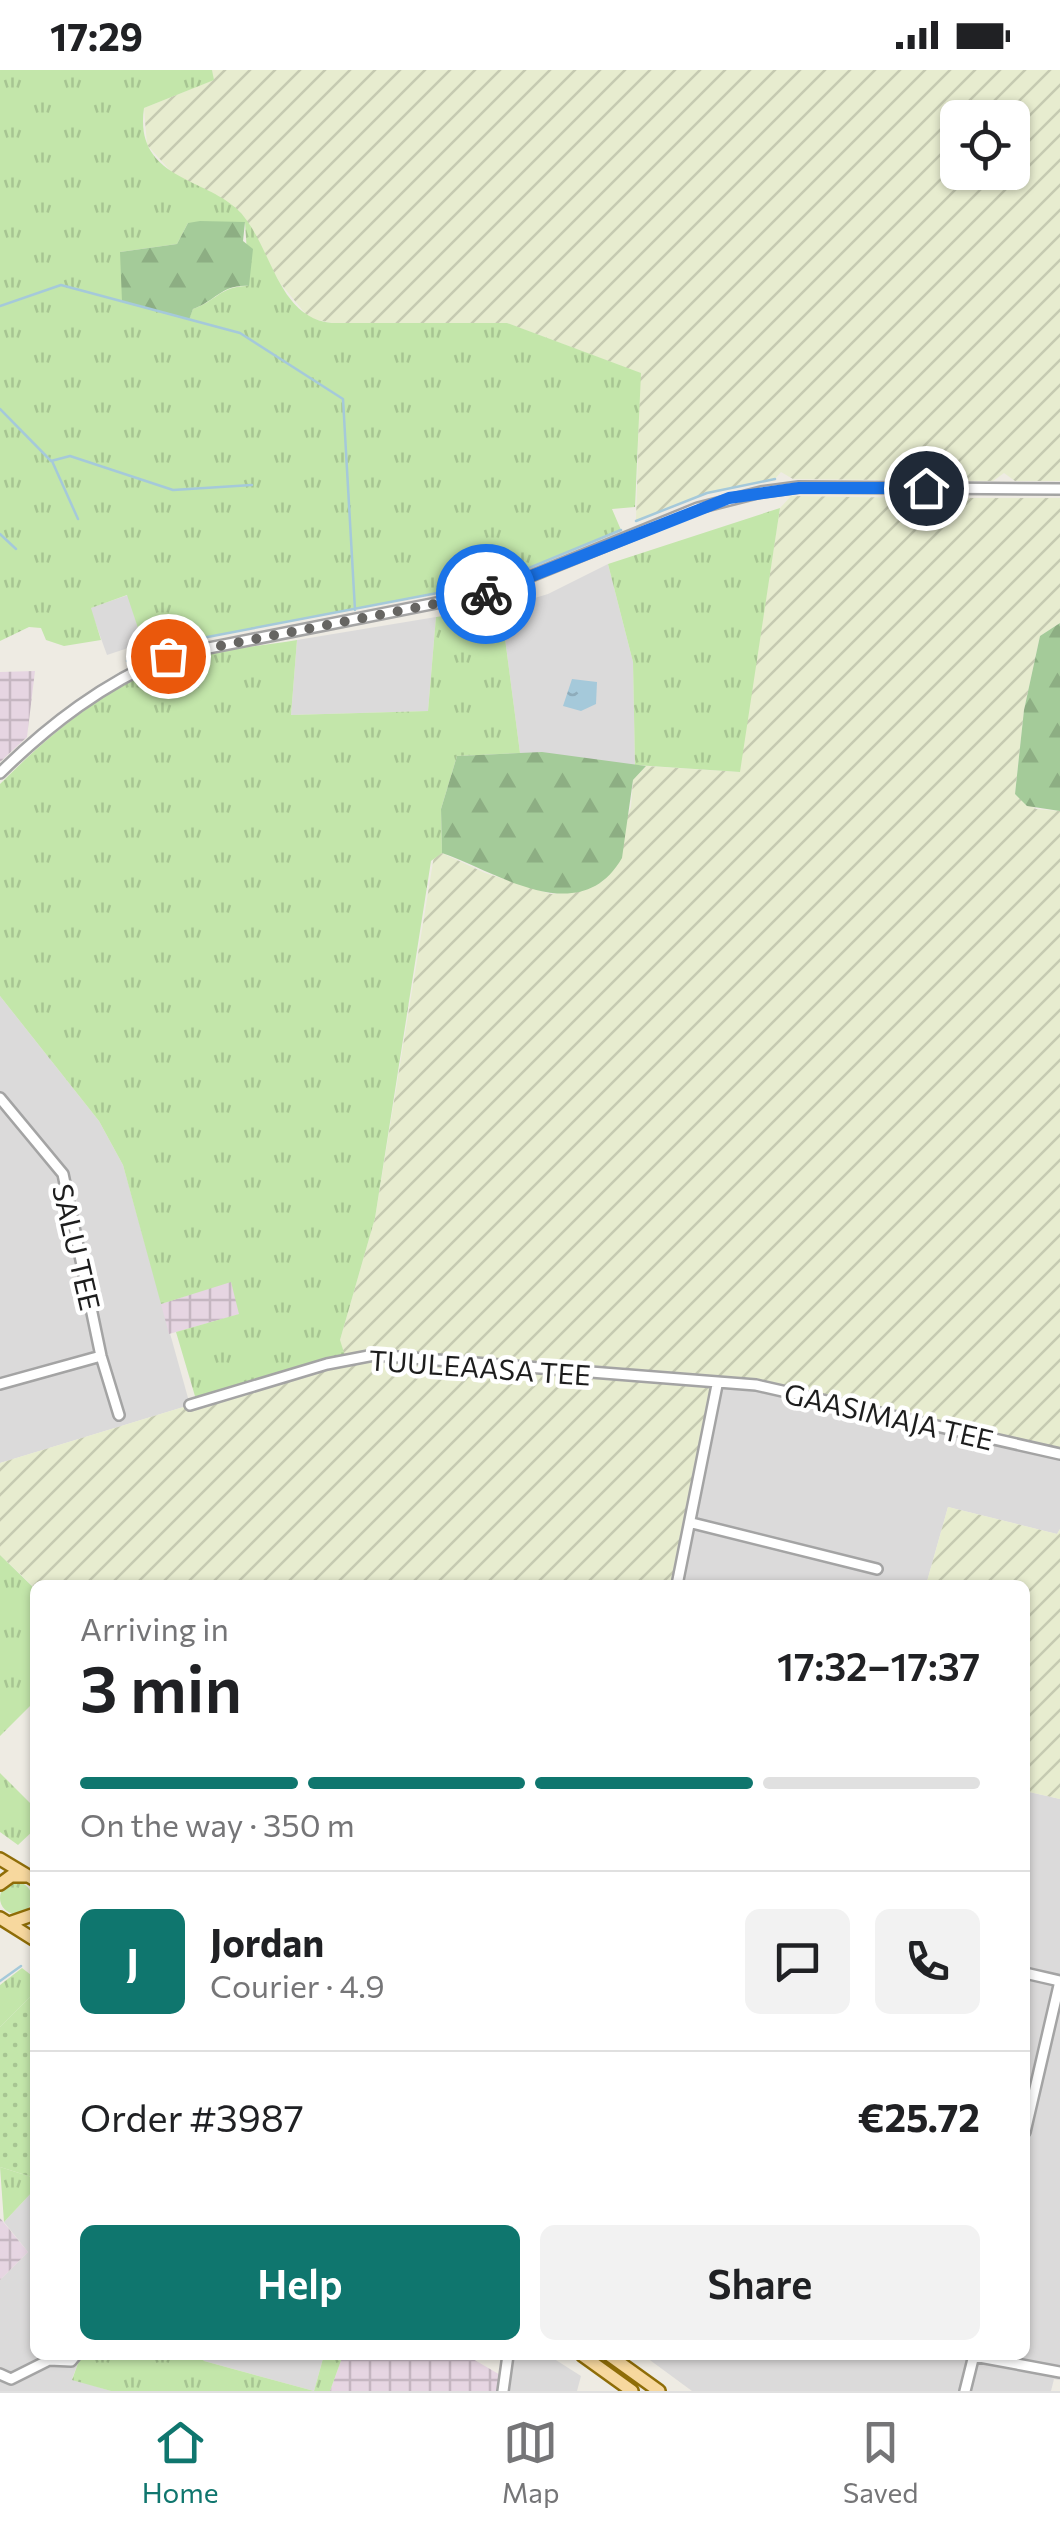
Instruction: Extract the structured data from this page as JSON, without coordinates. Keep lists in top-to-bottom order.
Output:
{
  "streets": {
    "street": ["SALU TEE", "TUULEAASA TEE", "GAASIMAJA TEE"]
  },
  "crossings": [
    ["TUULEAASA TEE", "GAASIMAJA TEE"]
  ],
  "page": {
    "status": "17:29",
    "heading": ["3 min", "Arriving in", "17:32–17:37"],
    "panel": [
      "Jordan",
      "Courier · 4.9",
      "Order #3987",
      "€25.72"
    ],
    "bar": "On the way · 350 m",
    "round": "J",
    "buttons": ["Help", "Share"],
    "tabs": ["Home", "Map", "Saved"]
  }
}
